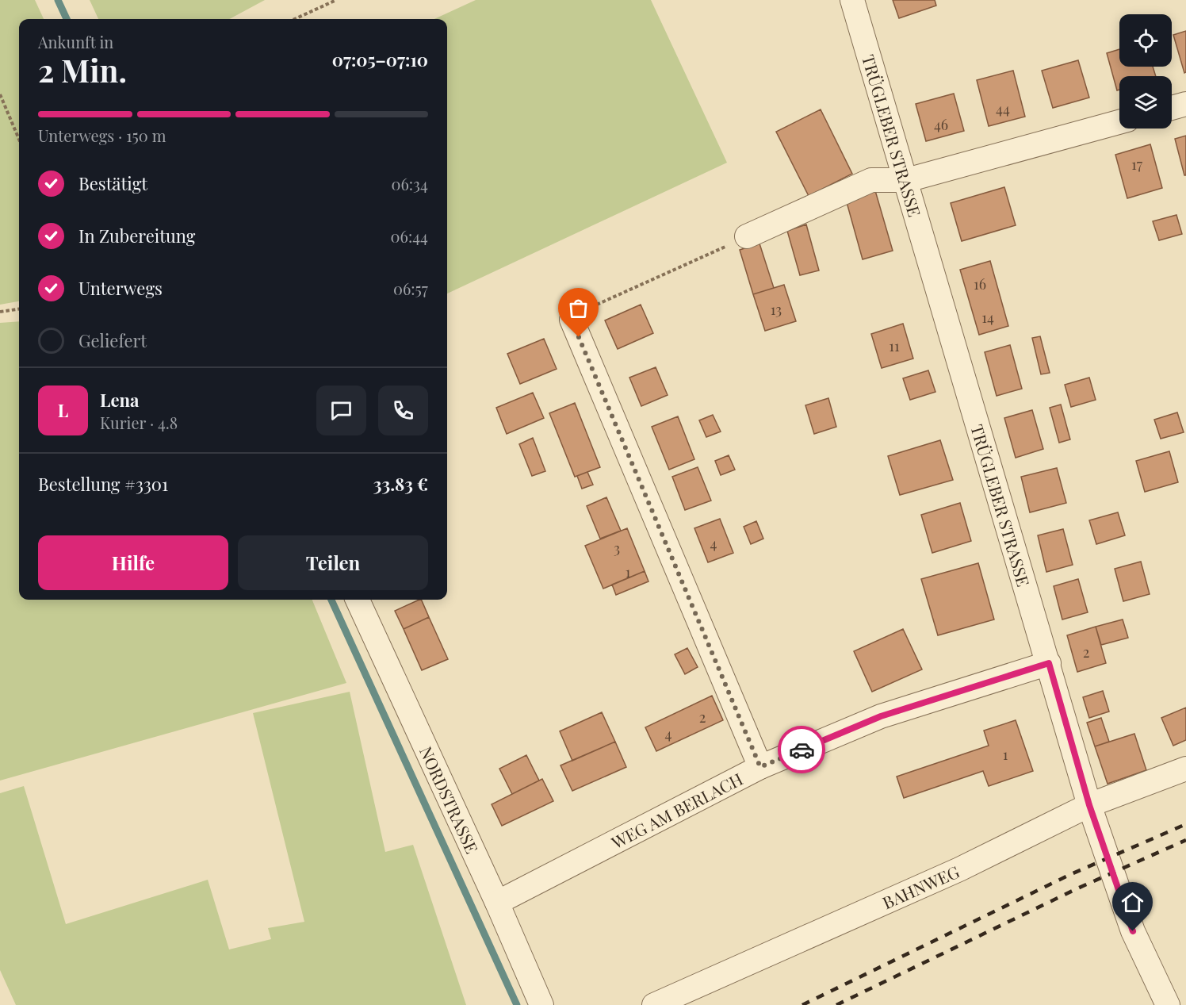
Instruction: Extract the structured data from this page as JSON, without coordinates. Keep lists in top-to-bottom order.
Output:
{
  "streets": {
    "street": [
      "TRÜGLEBER STRASSE",
      "NORDSTRASSE",
      "WEG AM BERLACH",
      "BAHNWEG"
    ]
  },
  "crossings": [
    ["TRÜGLEBER STRASSE", "WEG AM BERLACH"],
    ["TRÜGLEBER STRASSE", "BAHNWEG"],
    ["NORDSTRASSE", "WEG AM BERLACH"]
  ],
  "house_numbers": [
    "44",
    "46",
    "17",
    "16",
    "13",
    "14",
    "11",
    "4",
    "3",
    "1",
    "2",
    "2",
    "4",
    "1"
  ],
  "page": {
    "heading": ["2 Min.", "Ankunft in", "07:05–07:10"],
    "panel": [
      "Lena",
      "Kurier · 4.8",
      "Bestellung #3301",
      "33.83 €"
    ],
    "bar": "Unterwegs · 150 m",
    "list": [
      ["Bestätigt", "06:34"],
      ["In Zubereitung", "06:44"],
      ["Unterwegs", "06:57"],
      "Geliefert"
    ],
    "round": "L",
    "buttons": ["Hilfe", "Teilen"]
  }
}
